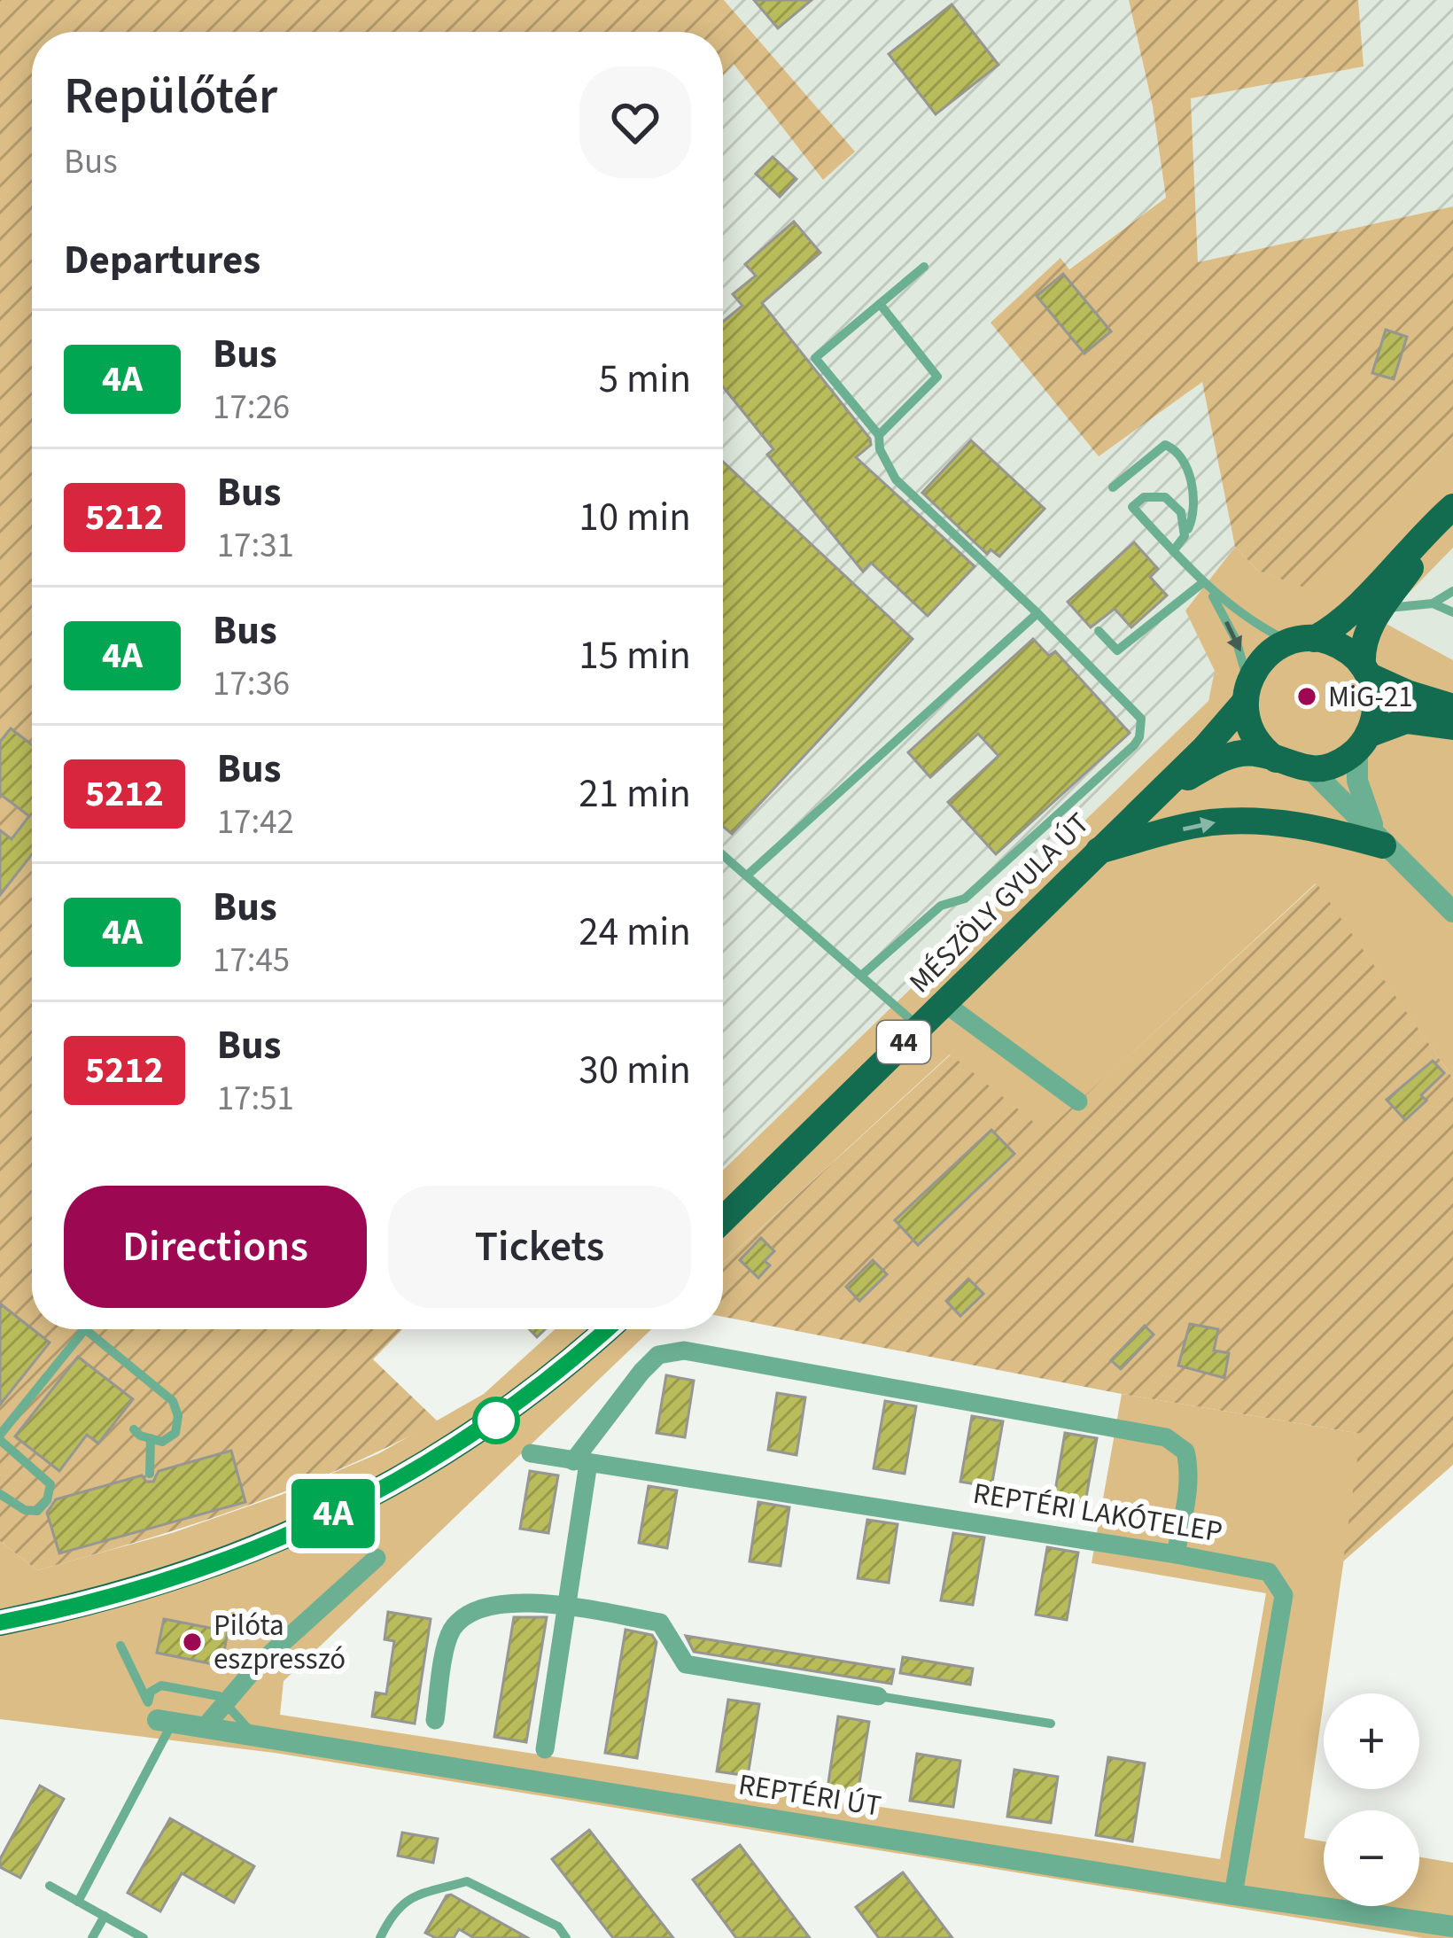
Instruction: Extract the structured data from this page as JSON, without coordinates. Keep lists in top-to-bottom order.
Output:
{
  "streets": {
    "main road": ["MÉSZÖLY GYULA ÚT", "44"],
    "street": ["REPTÉRI LAKÓTELEP", "REPTÉRI ÚT"]
  },
  "crossings": [
    ["REPTÉRI LAKÓTELEP", "REPTÉRI ÚT"]
  ],
  "places": ["MiG-21", "Pilóta eszpresszó"],
  "lines": ["bus line 4A"],
  "page": {
    "on_map": "4A",
    "heading": [
      ["Repülőtér", "Bus"],
      "Departures"
    ],
    "list": [
      {
        "mark": "4A",
        "name": "Bus",
        "note": "17:26",
        "value": "5 min"
      },
      {
        "mark": "5212",
        "name": "Bus",
        "note": "17:31",
        "value": "10 min"
      },
      {
        "mark": "4A",
        "name": "Bus",
        "note": "17:36",
        "value": "15 min"
      },
      {
        "mark": "5212",
        "name": "Bus",
        "note": "17:42",
        "value": "21 min"
      },
      {
        "mark": "4A",
        "name": "Bus",
        "note": "17:45",
        "value": "24 min"
      },
      {
        "mark": "5212",
        "name": "Bus",
        "note": "17:51",
        "value": "30 min"
      }
    ],
    "buttons": ["Directions", "Tickets"],
    "map_buttons": ["+", "−"]
  }
}
